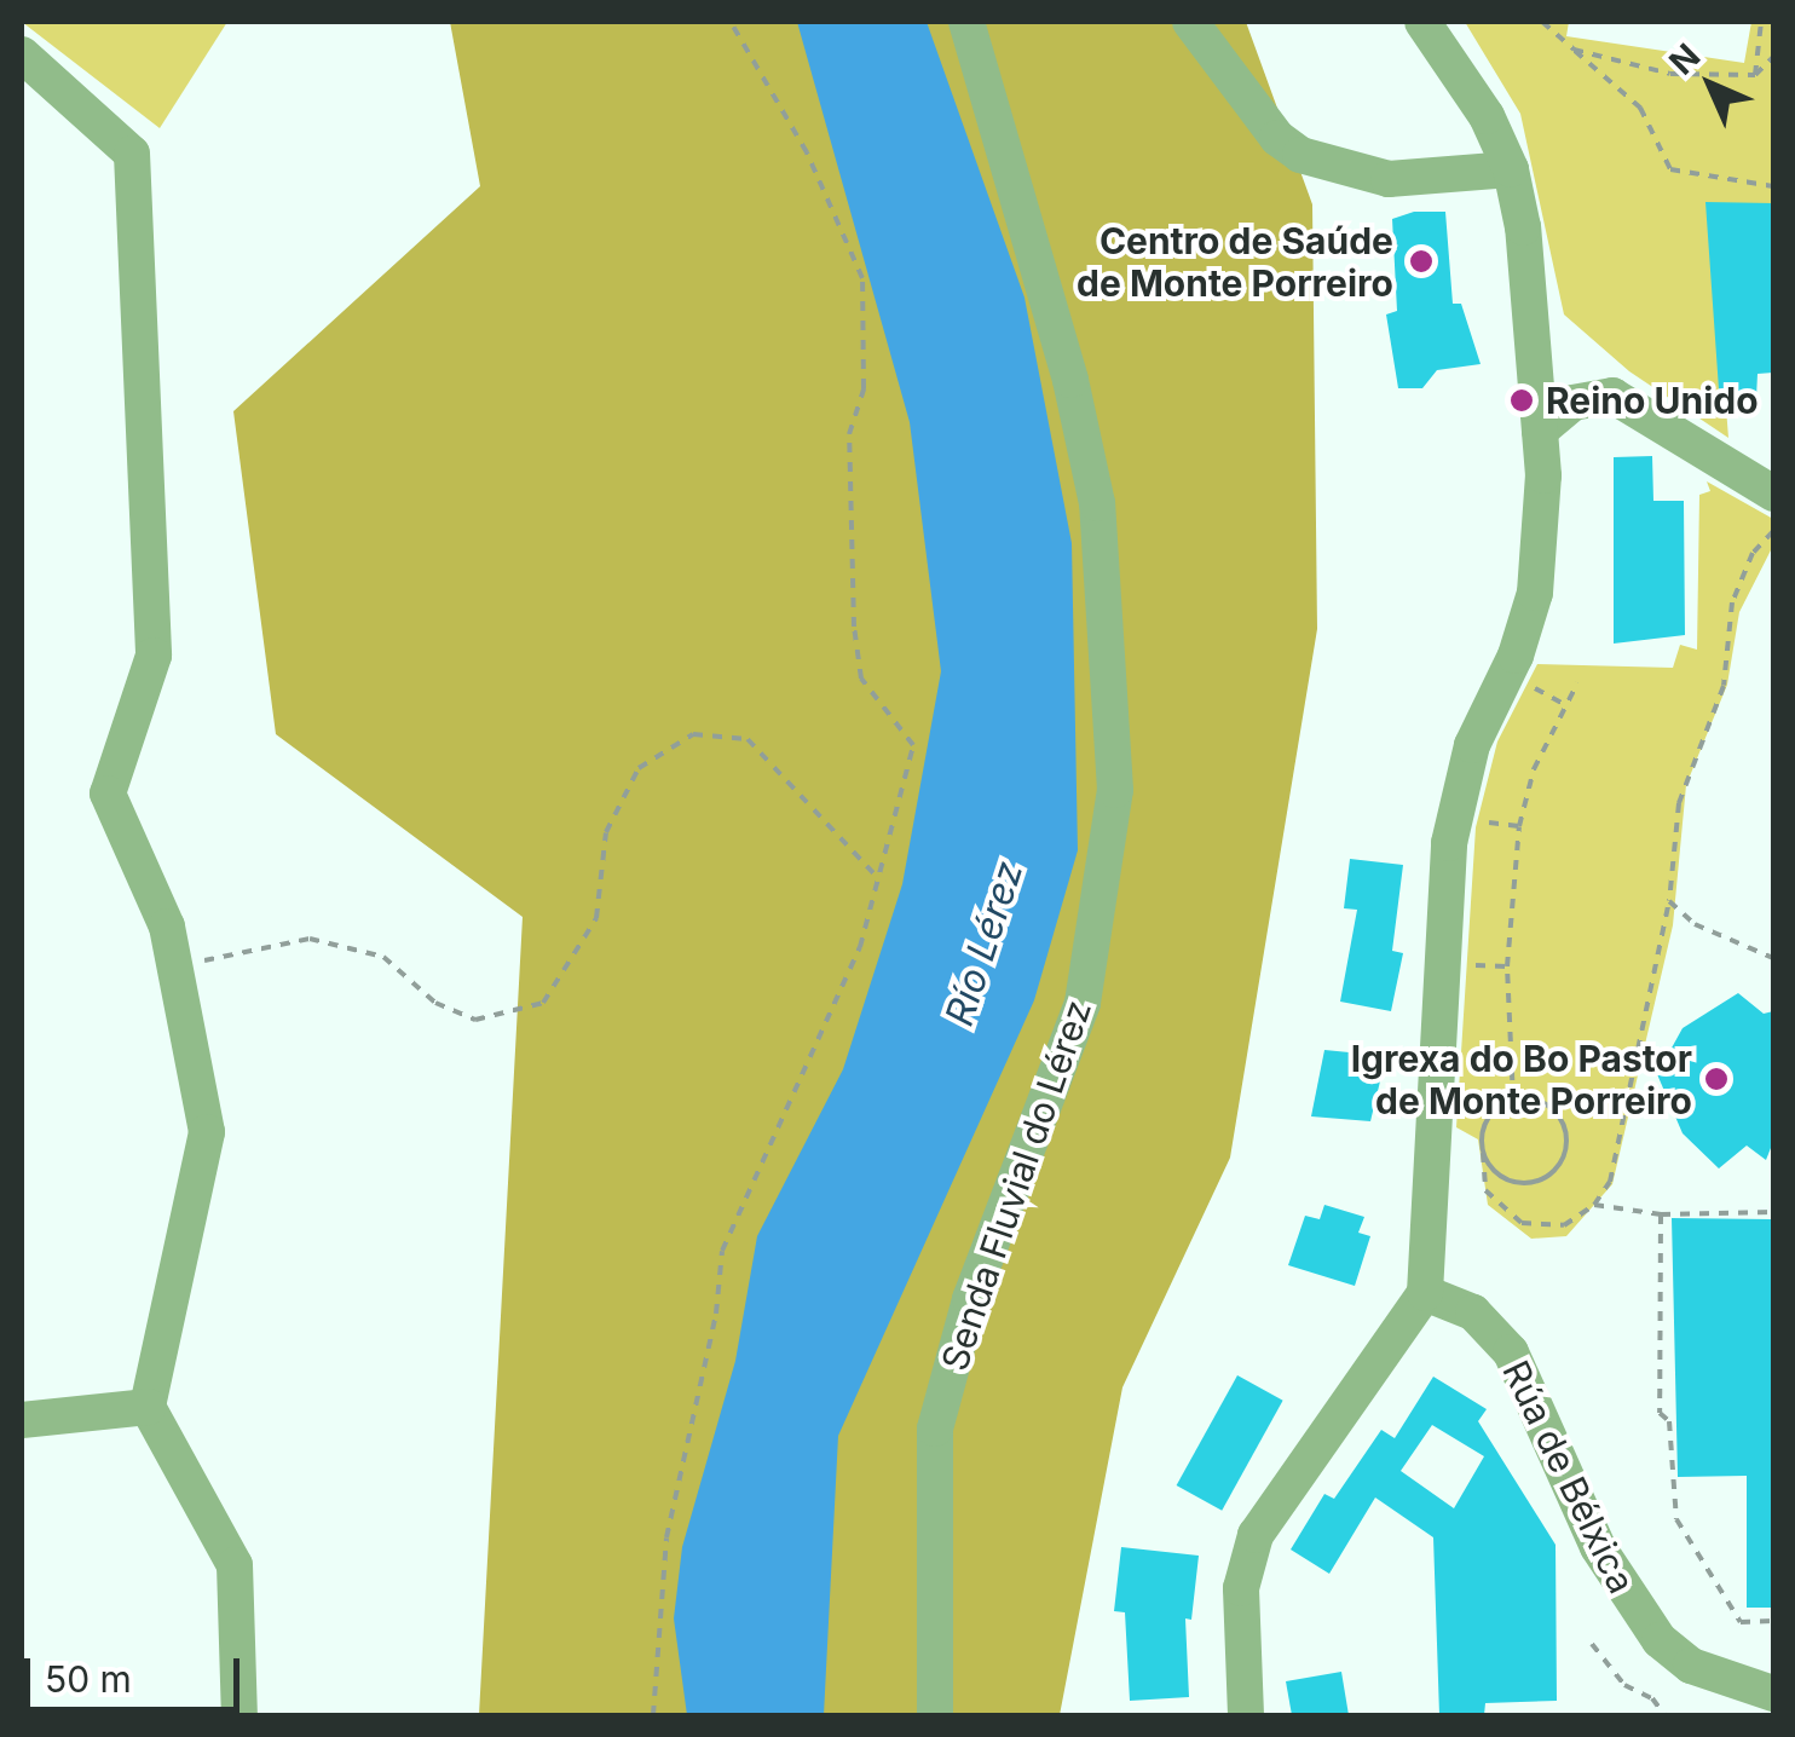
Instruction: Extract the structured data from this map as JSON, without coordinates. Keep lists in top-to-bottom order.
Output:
{
  "streets": {
    "street": ["Senda Fluvial do Lérez", "Rúa de Bélxica"]
  },
  "water": ["Río Lérez"],
  "places": ["Centro de Saúde de Monte Porreiro", "Reino Unido", "Igrexa do Bo Pastor de Monte Porreiro"],
  "scale_bar": "50 m",
  "north": "top left"
}
